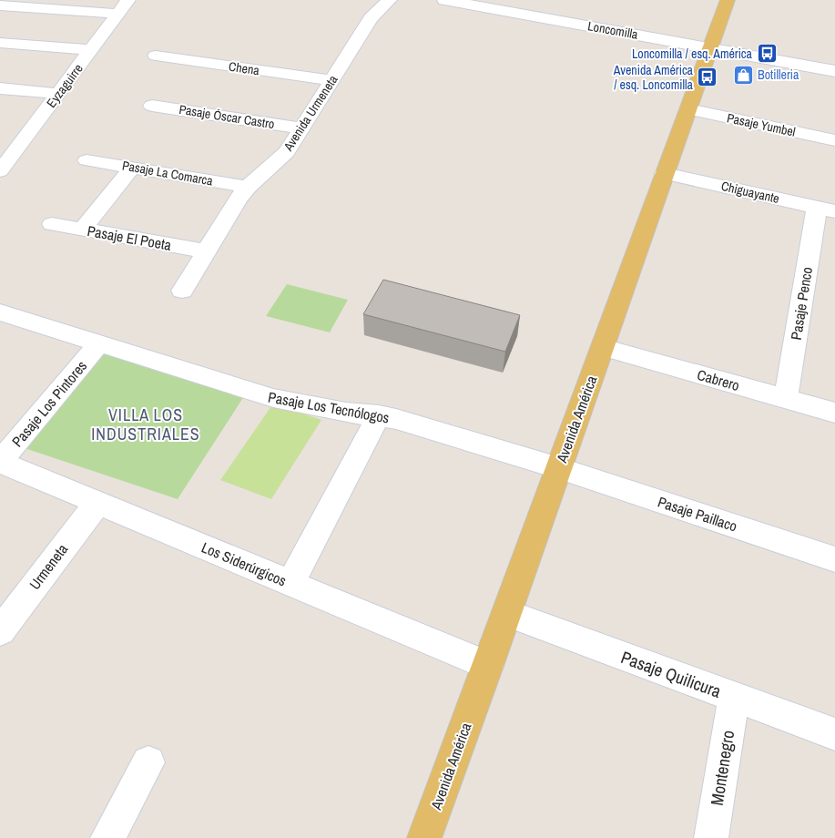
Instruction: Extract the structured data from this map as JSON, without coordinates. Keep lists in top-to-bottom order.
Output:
{
  "streets": {
    "main road": ["Avenida América"],
    "street": [
      "Loncomilla",
      "Chena",
      "Eyzaguirre",
      "Avenida Urmeneta",
      "Pasaje Óscar Castro",
      "Pasaje Yumbel",
      "Pasaje La Comarca",
      "Chiguayante",
      "Pasaje El Poeta",
      "Pasaje Penco",
      "Cabrero",
      "Pasaje Los Pintores",
      "Pasaje Los Tecnólogos",
      "Pasaje Paillaco",
      "Los Siderúrgicos",
      "Urmeneta",
      "Pasaje Quilicura",
      "Montenegro"
    ]
  },
  "crossings": [
    ["Loncomilla", "Avenida América"],
    ["Chena", "Avenida Urmeneta"],
    ["Avenida Urmeneta", "Pasaje Óscar Castro"],
    ["Avenida Urmeneta", "Pasaje La Comarca"],
    ["Avenida Urmeneta", "Pasaje El Poeta"],
    ["Pasaje Yumbel", "Avenida América"],
    ["Chiguayante", "Pasaje Penco"],
    ["Chiguayante", "Avenida América"],
    ["Pasaje Penco", "Cabrero"],
    ["Cabrero", "Avenida América"],
    ["Pasaje Los Pintores", "Pasaje Los Tecnólogos"],
    ["Pasaje Los Pintores", "Los Siderúrgicos"],
    ["Pasaje Los Tecnólogos", "Avenida América"],
    ["Pasaje Los Tecnólogos", "Pasaje Paillaco"],
    ["Avenida América", "Pasaje Paillaco"],
    ["Avenida América", "Los Siderúrgicos"],
    ["Avenida América", "Pasaje Quilicura"],
    ["Los Siderúrgicos", "Urmeneta"],
    ["Pasaje Quilicura", "Montenegro"]
  ],
  "districts": ["VILLA LOS INDUSTRIALES"],
  "places": {
    "bus stop": ["Loncomilla / esq. América", "Avenida América / esq. Loncomilla"],
    "shop": ["Botilleria"]
  }
}
